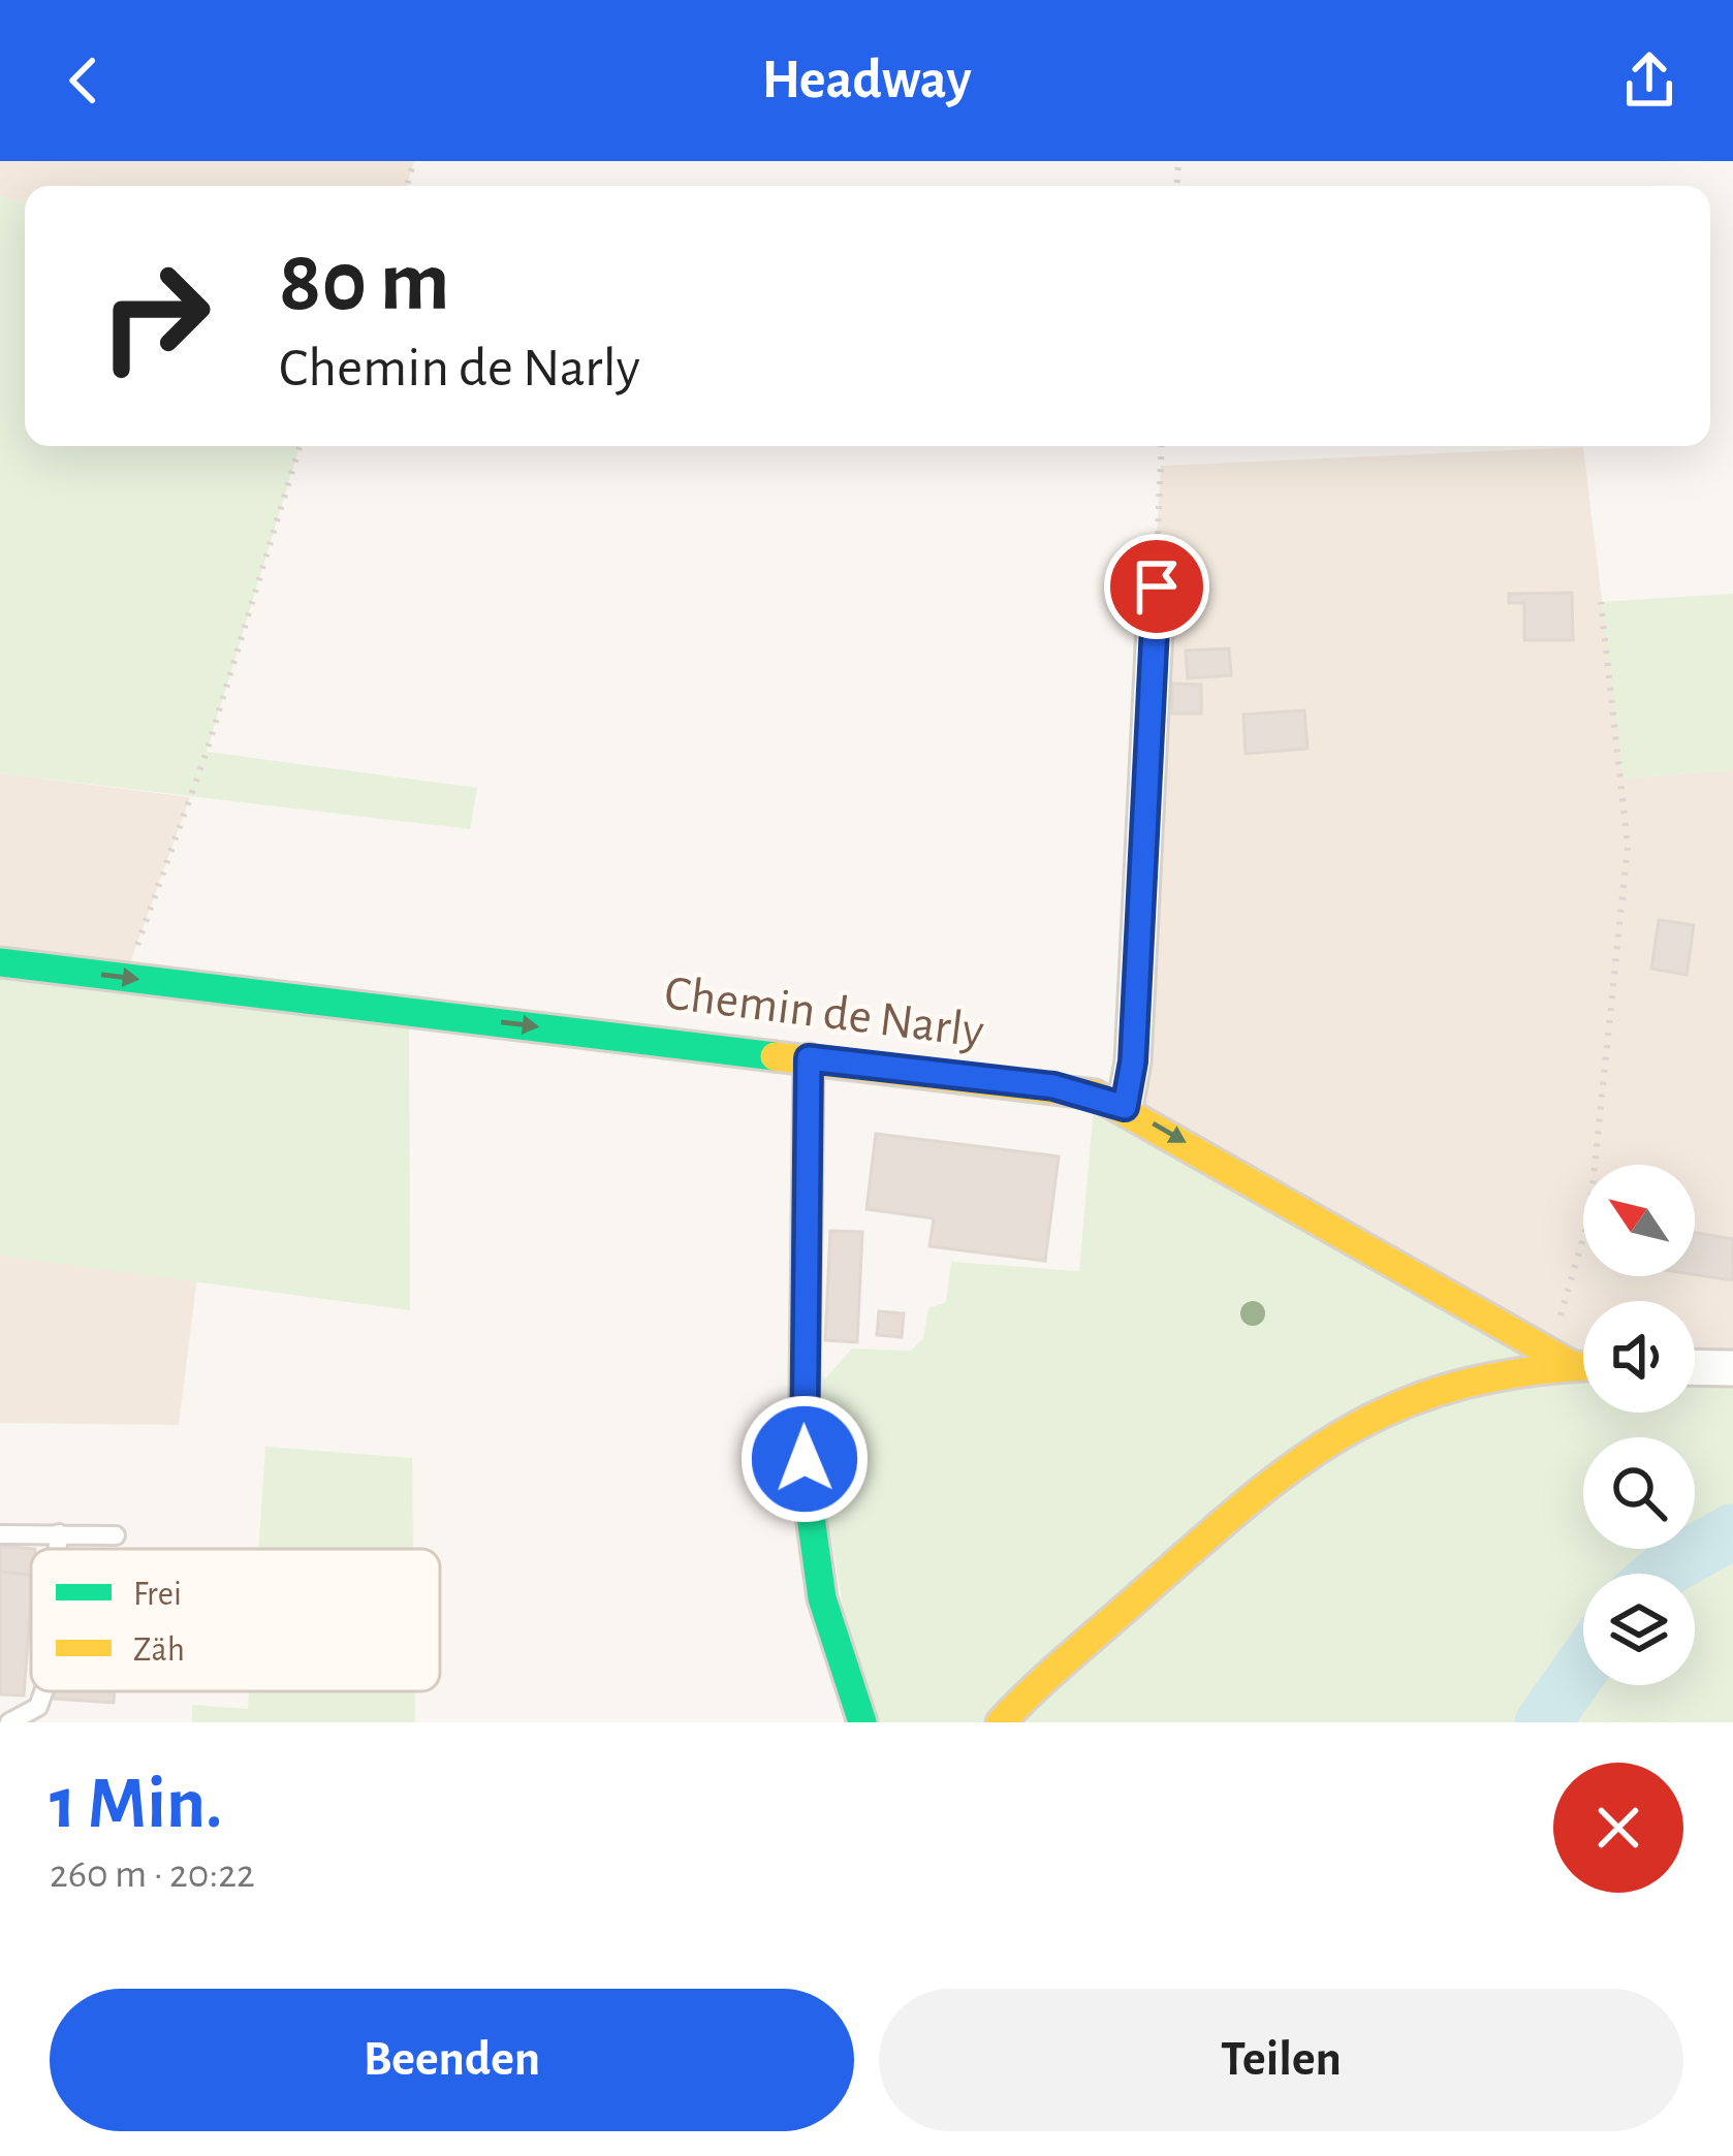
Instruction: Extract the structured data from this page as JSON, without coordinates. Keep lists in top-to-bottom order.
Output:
{
  "streets": {
    "street": ["Chemin de Narly"]
  },
  "one_way": ["Chemin de Narly"],
  "legend": ["Frei", "Zäh"],
  "north": "top left",
  "page": {
    "header": "Headway",
    "turn": ["80 m", "Chemin de Narly"],
    "heading": ["1 Min.", "260 m · 20:22"],
    "buttons": ["Beenden", "Teilen"]
  }
}
